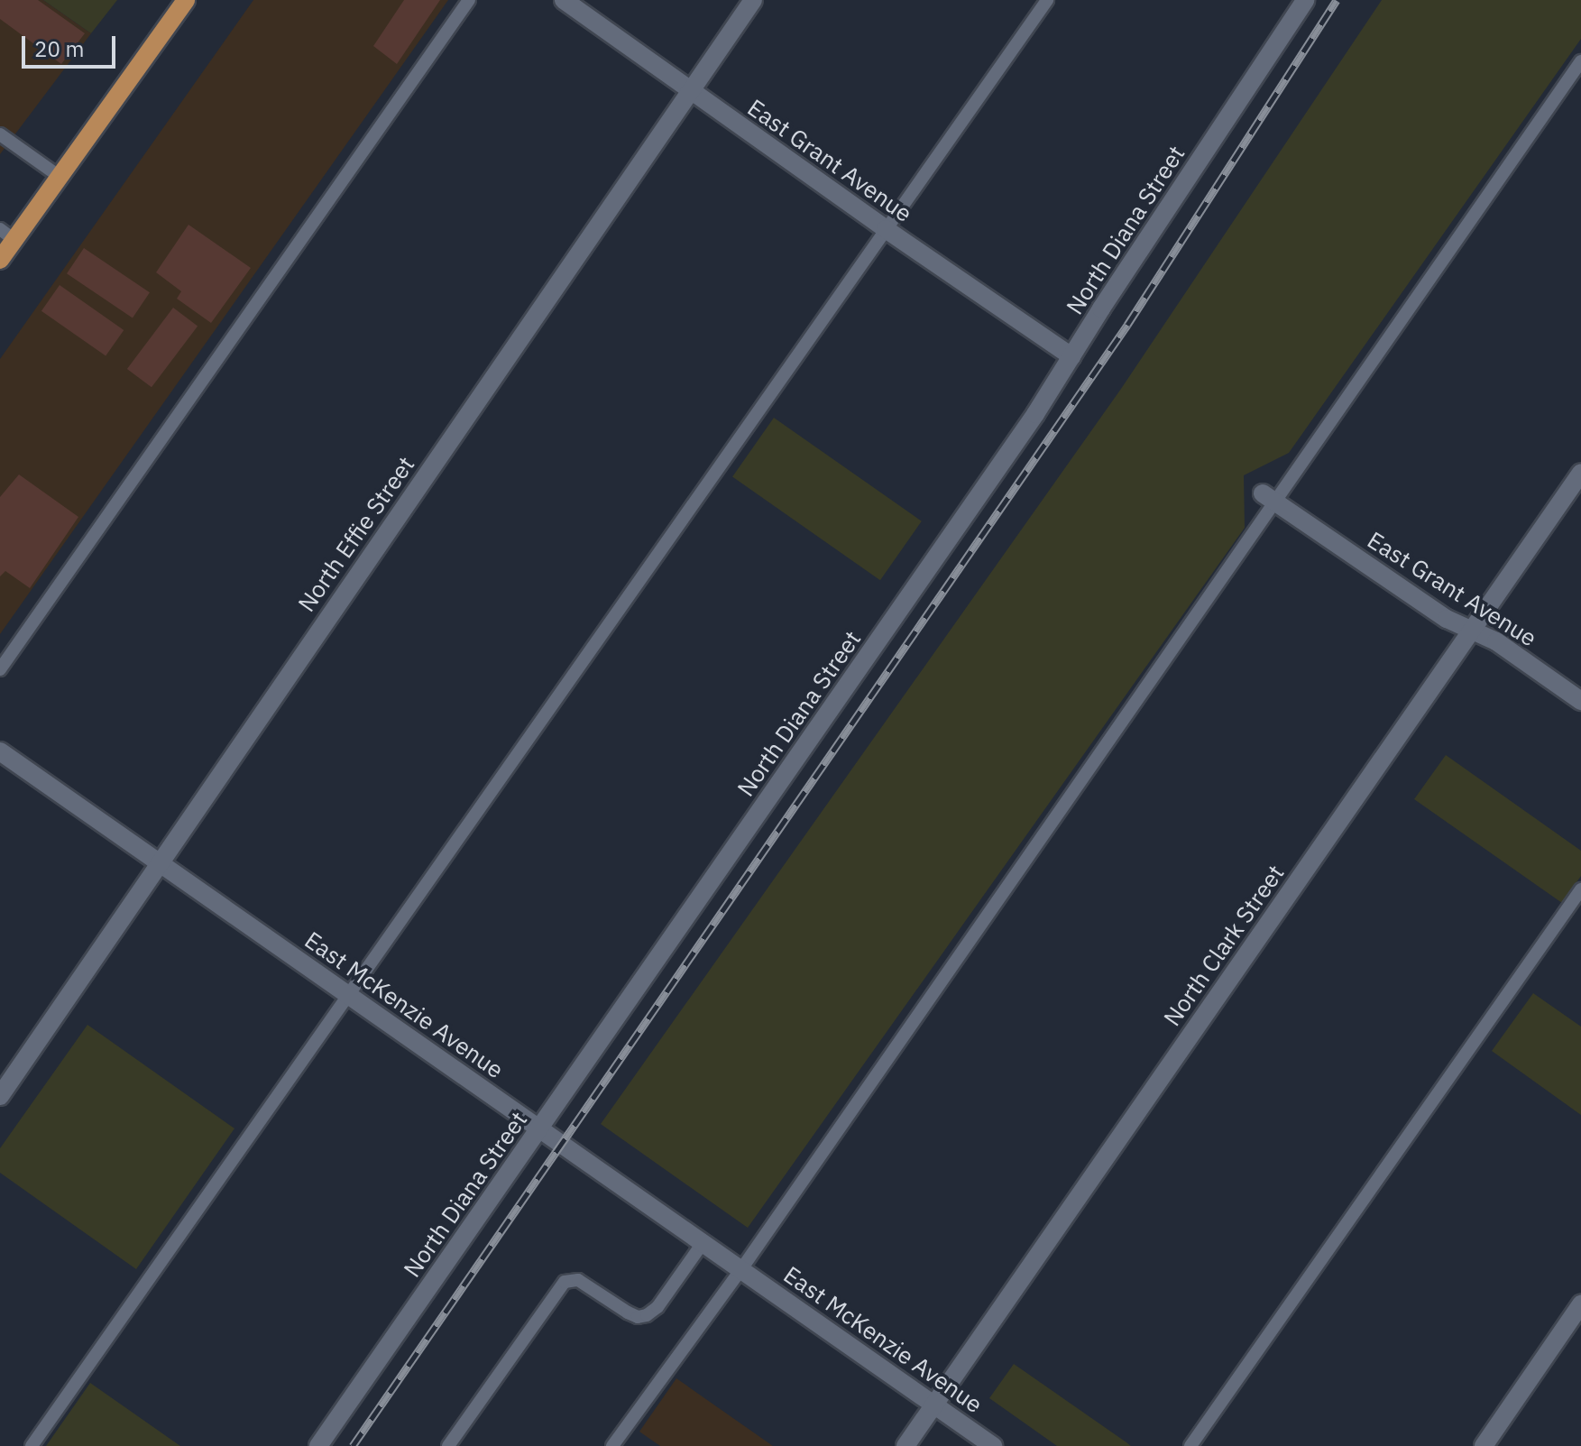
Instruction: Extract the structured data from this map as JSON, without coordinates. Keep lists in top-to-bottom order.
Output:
{
  "streets": {
    "street": [
      "East Grant Avenue",
      "North Diana Street",
      "North Effie Street",
      "North Clark Street",
      "East McKenzie Avenue"
    ]
  },
  "crossings": [
    ["East Grant Avenue", "North Diana Street"],
    ["East Grant Avenue", "North Effie Street"],
    ["East Grant Avenue", "North Clark Street"],
    ["North Diana Street", "East McKenzie Avenue"],
    ["North Effie Street", "East McKenzie Avenue"],
    ["North Clark Street", "East McKenzie Avenue"]
  ],
  "scale_bar": "20 m"
}
